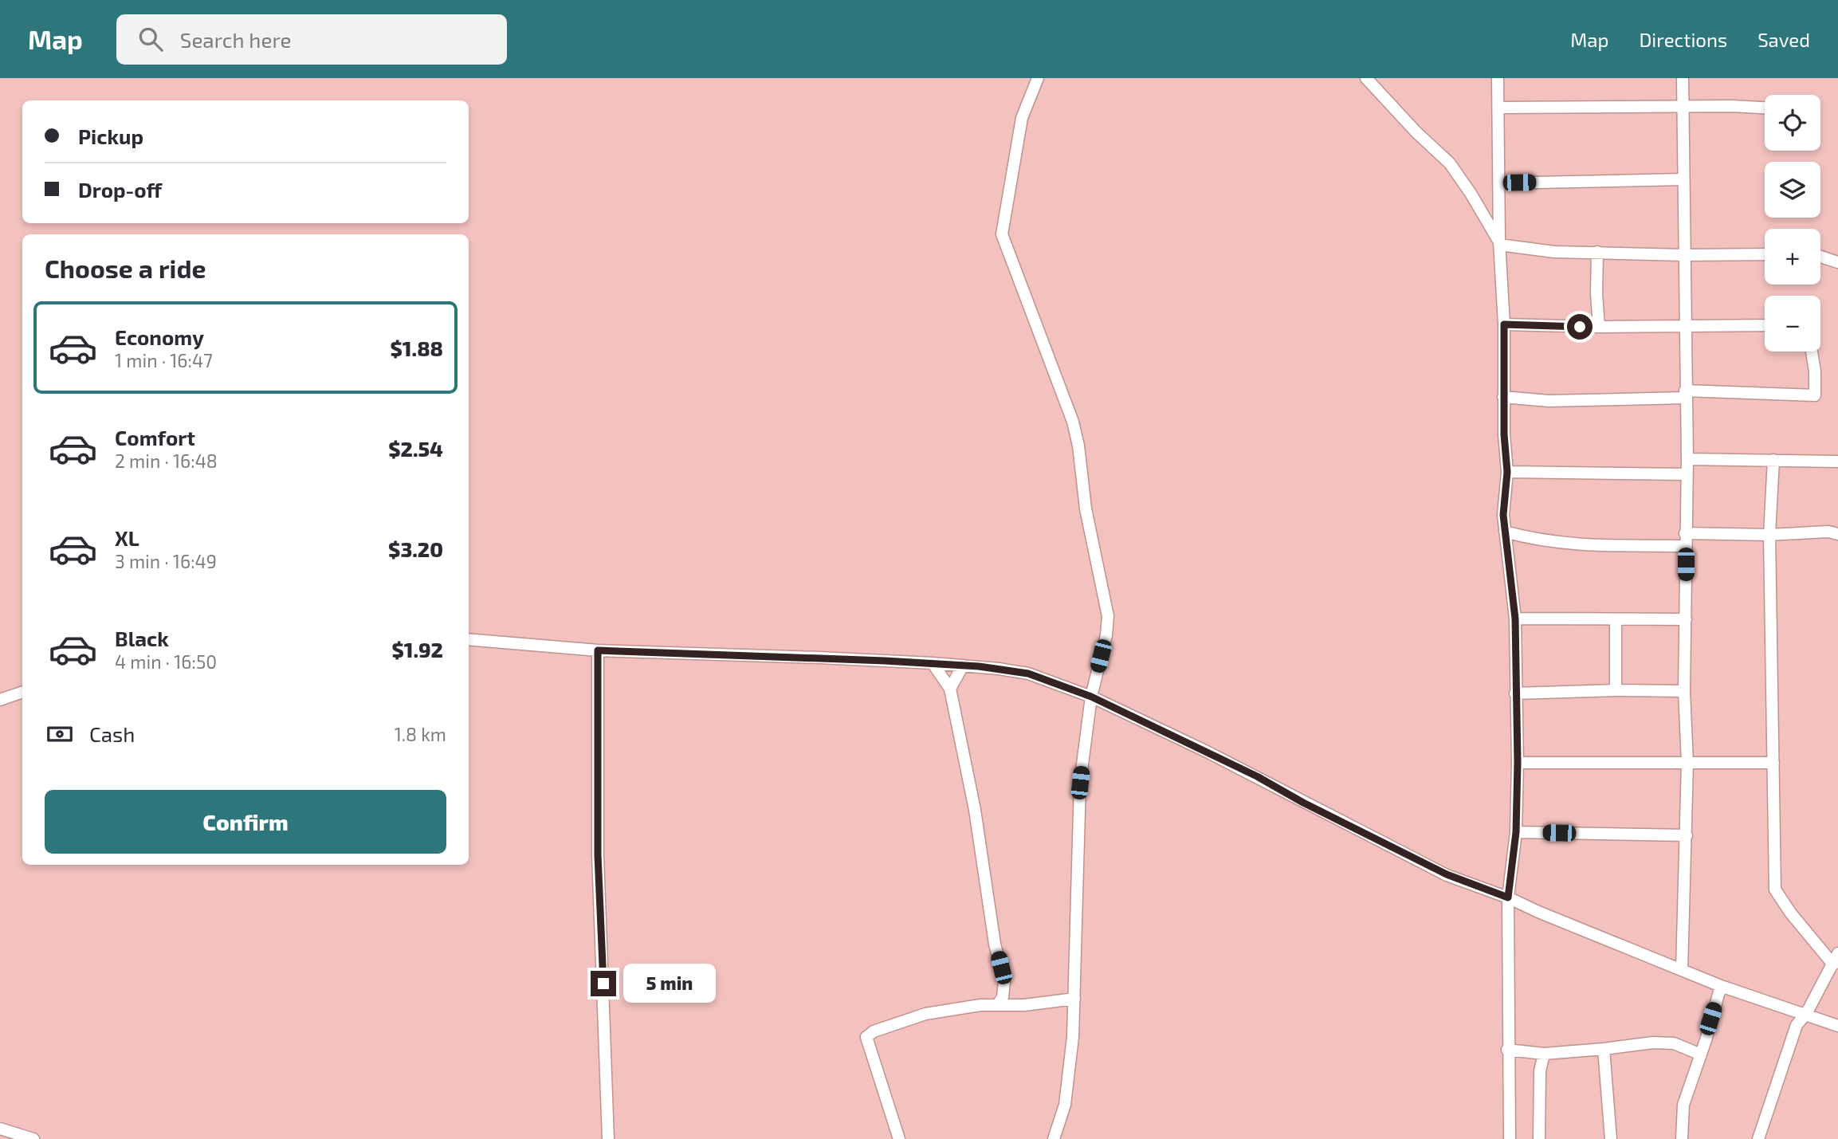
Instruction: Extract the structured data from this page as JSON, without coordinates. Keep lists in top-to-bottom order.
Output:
{
  "page": {
    "header": "Map",
    "search": "Search here",
    "nav": ["Map", "Directions", "Saved"],
    "map_buttons": ["+", "−"],
    "banner": ["Pickup", "Drop-off"],
    "heading": "Choose a ride",
    "list": [
      {
        "name": "Economy",
        "note": "1 min · 16:47",
        "value": "$1.88"
      },
      {
        "name": "Comfort",
        "note": "2 min · 16:48",
        "value": "$2.54"
      },
      {
        "name": "XL",
        "note": "3 min · 16:49",
        "value": "$3.20"
      },
      {
        "name": "Black",
        "note": "4 min · 16:50",
        "value": "$1.92"
      }
    ],
    "pay": ["Cash", "1.8 km"],
    "buttons": "Confirm",
    "bubble": "5 min"
  }
}
